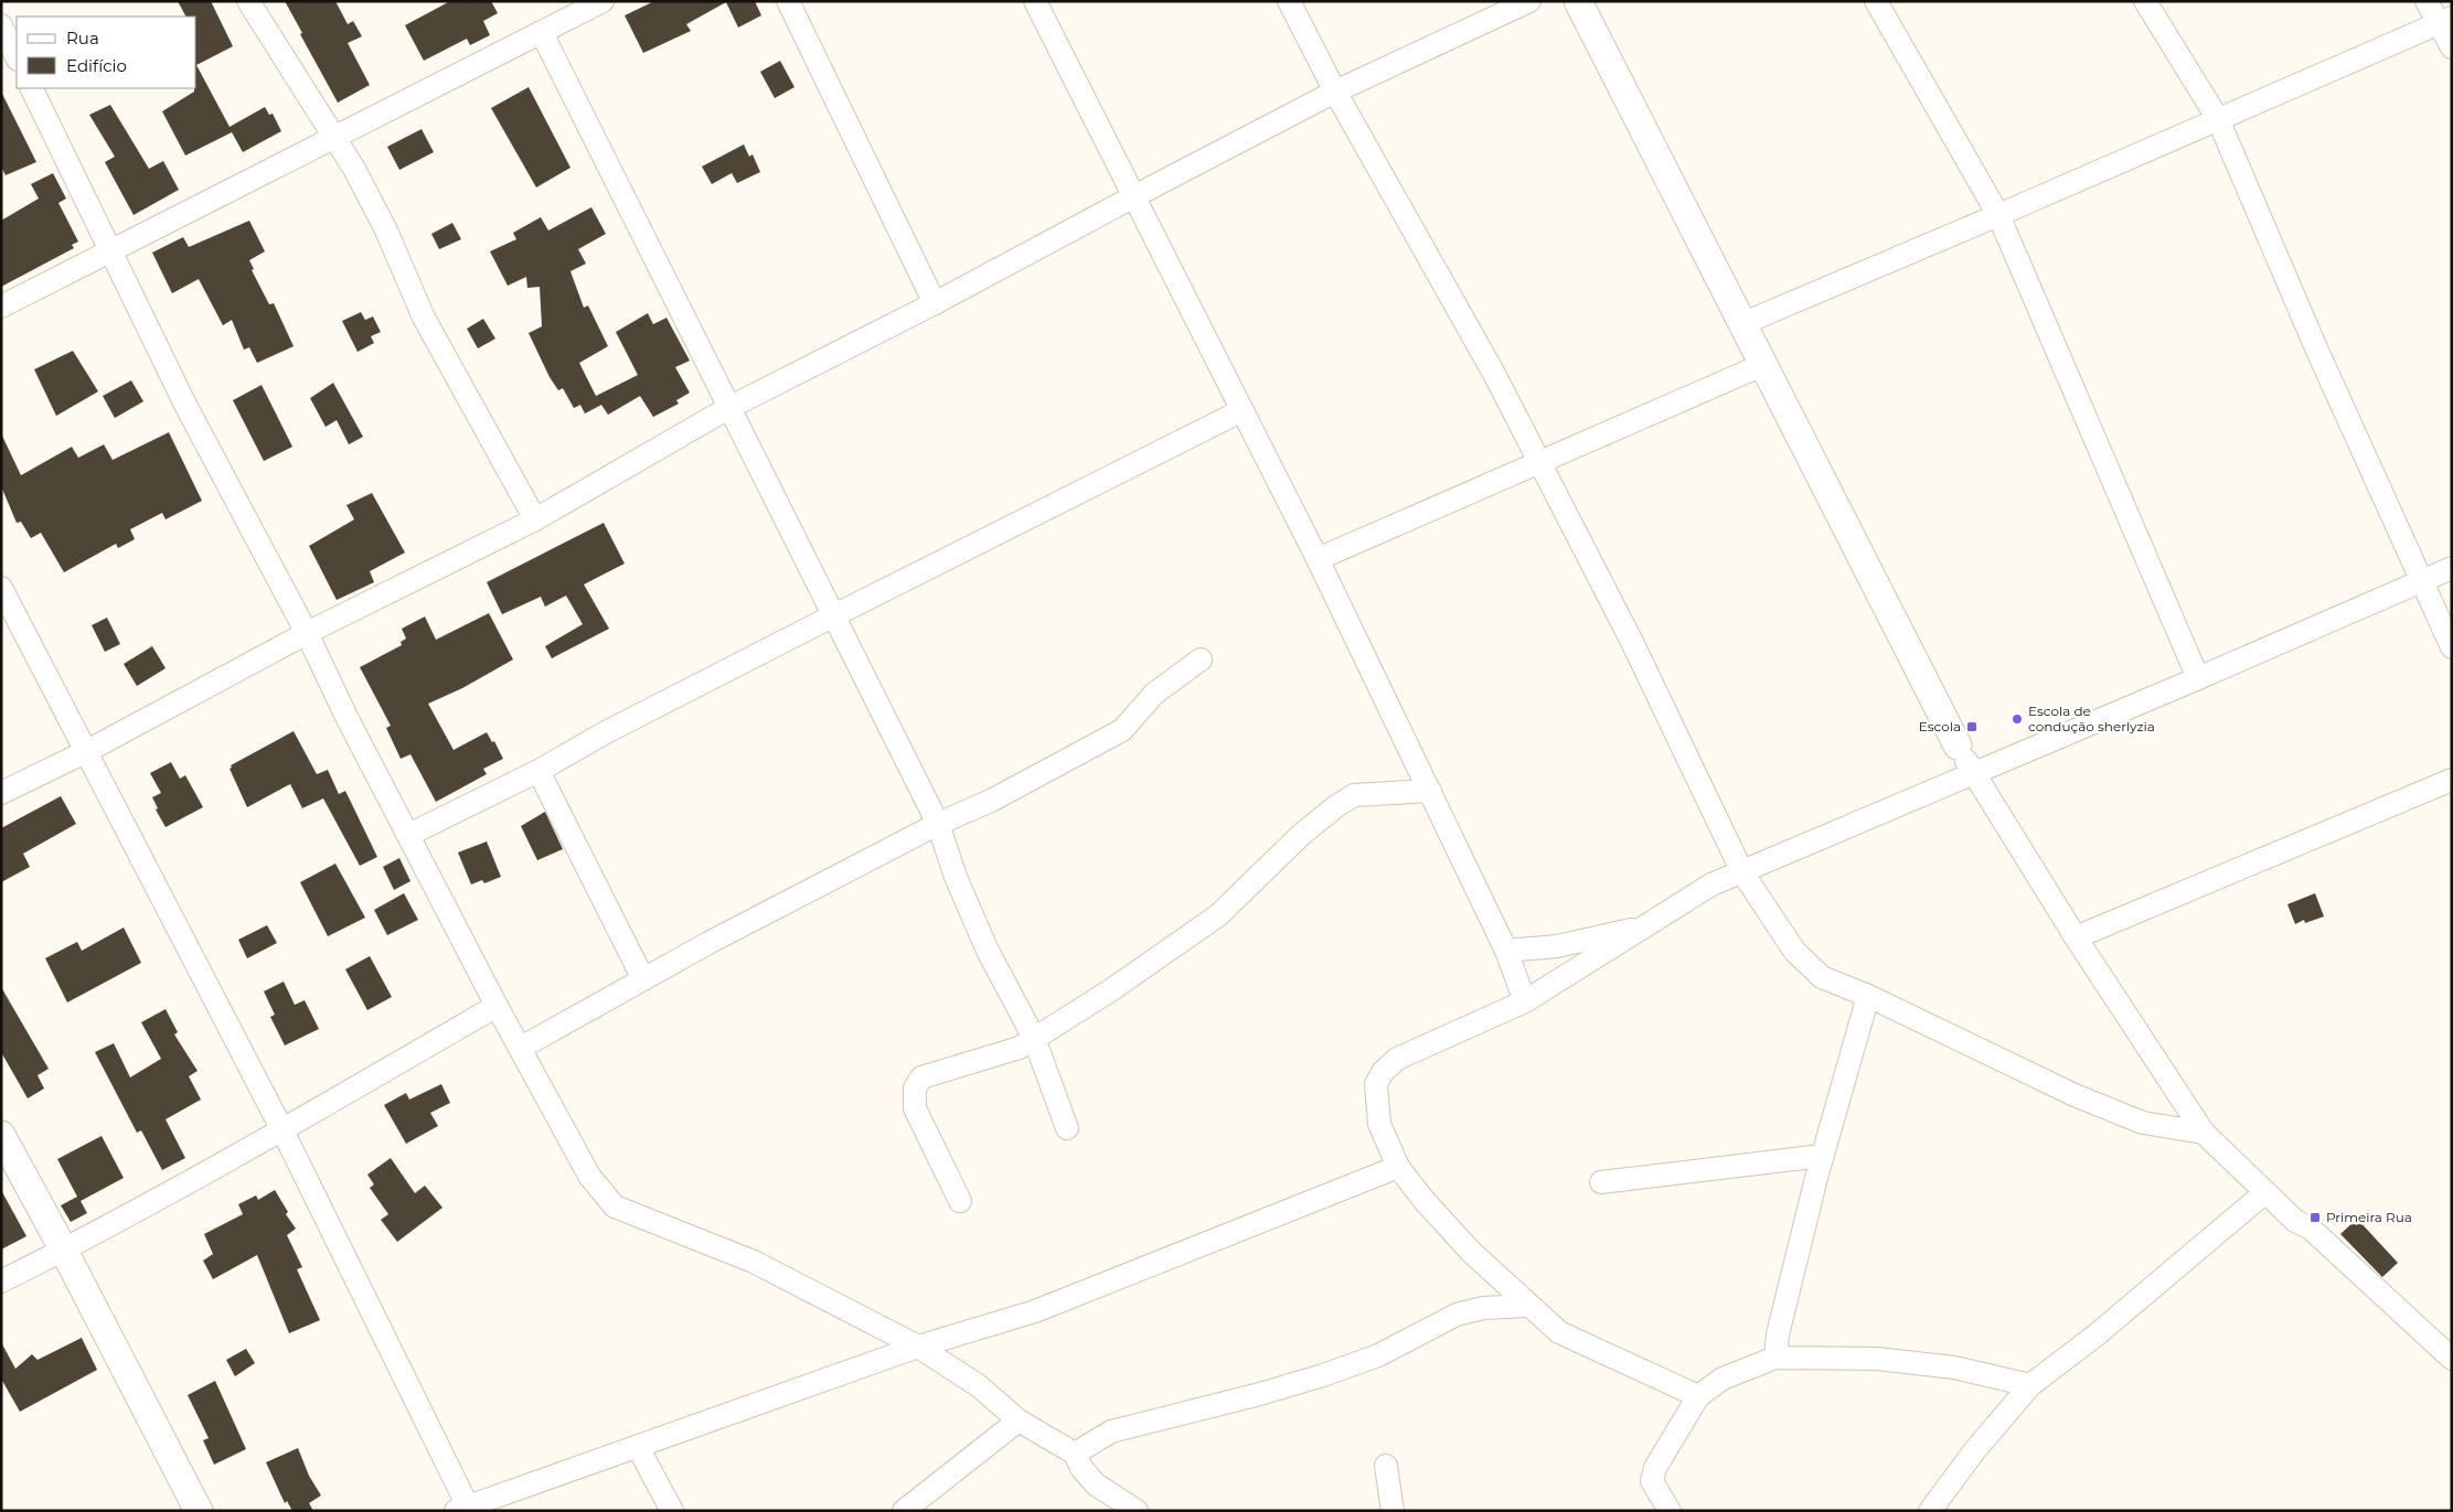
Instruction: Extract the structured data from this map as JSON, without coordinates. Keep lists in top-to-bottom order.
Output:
{
  "places": {
    "other": ["Escola de condução sherlyzia"],
    "transit": ["Escola", "Primeira Rua"]
  },
  "legend": ["Rua", "Edifício"]
}
